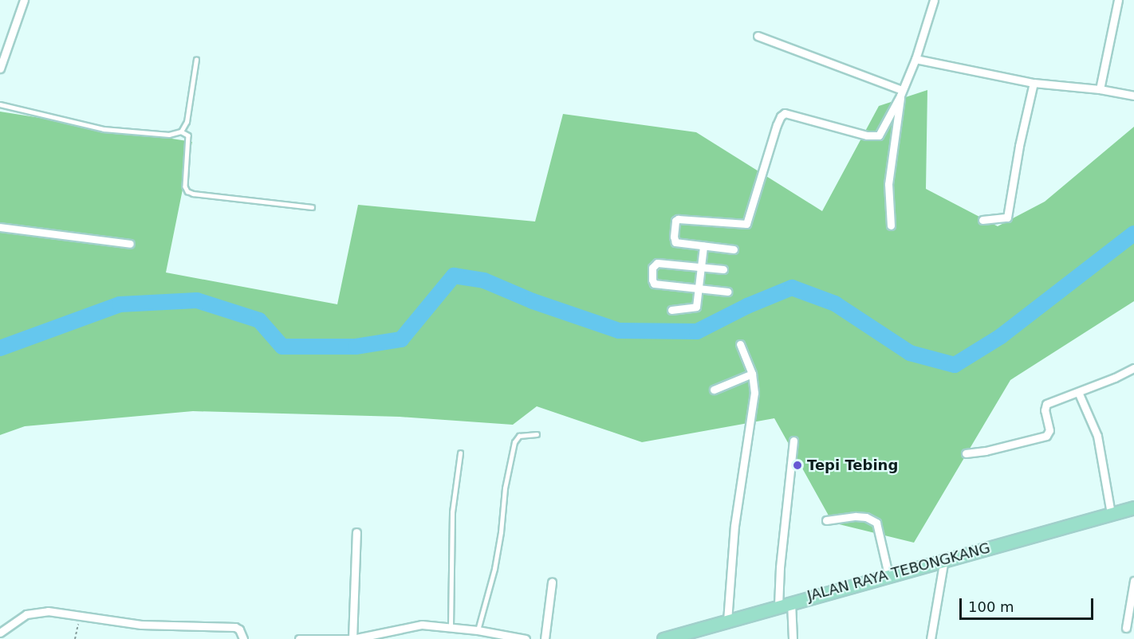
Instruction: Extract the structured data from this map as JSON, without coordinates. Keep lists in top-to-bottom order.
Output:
{
  "streets": {
    "main road": ["JALAN RAYA TEBONGKANG"]
  },
  "places": ["Tepi Tebing"],
  "scale_bar": "100 m"
}
